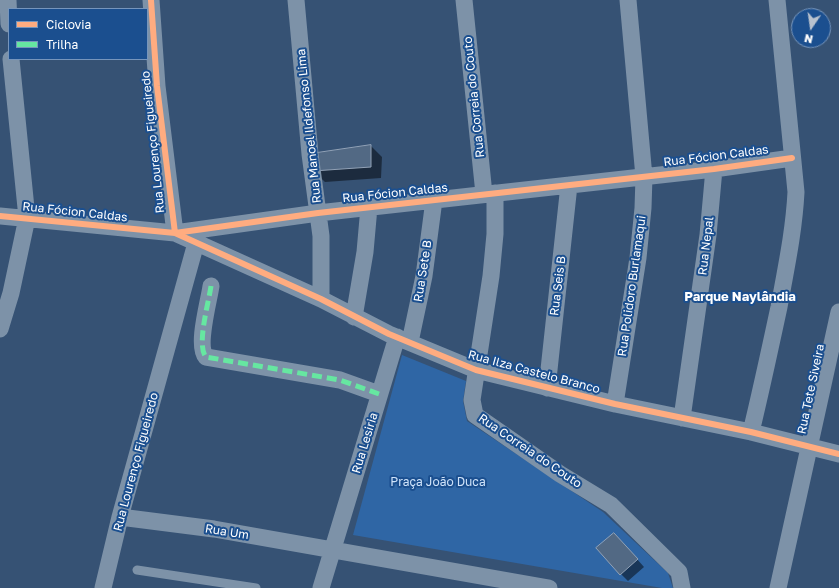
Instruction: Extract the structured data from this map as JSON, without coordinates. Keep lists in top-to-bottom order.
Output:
{
  "streets": {
    "street": [
      "Rua Correia do Couto",
      "Rua Manoel Ildefonso Lima",
      "Rua Lourenço Figueiredo",
      "Rua Fócion Caldas",
      "Rua Nepal",
      "Rua Sete B",
      "Rua Seis B",
      "Rua Polidoro Burlamaqui",
      "Rua Ilza Castelo Branco",
      "Rua Tete Siveira",
      "Rua Lesiria",
      "Rua Um"
    ]
  },
  "crossings": [
    ["Rua Correia do Couto", "Rua Fócion Caldas"],
    ["Rua Correia do Couto", "Rua Ilza Castelo Branco"],
    ["Rua Manoel Ildefonso Lima", "Rua Fócion Caldas"],
    ["Rua Manoel Ildefonso Lima", "Rua Ilza Castelo Branco"],
    ["Rua Lourenço Figueiredo", "Rua Fócion Caldas"],
    ["Rua Lourenço Figueiredo", "Rua Ilza Castelo Branco"],
    ["Rua Lourenço Figueiredo", "Rua Um"],
    ["Rua Fócion Caldas", "Rua Nepal"],
    ["Rua Fócion Caldas", "Rua Sete B"],
    ["Rua Fócion Caldas", "Rua Seis B"],
    ["Rua Fócion Caldas", "Rua Polidoro Burlamaqui"],
    ["Rua Fócion Caldas", "Rua Ilza Castelo Branco"],
    ["Rua Nepal", "Rua Ilza Castelo Branco"],
    ["Rua Sete B", "Rua Ilza Castelo Branco"],
    ["Rua Sete B", "Rua Lesiria"],
    ["Rua Seis B", "Rua Ilza Castelo Branco"],
    ["Rua Polidoro Burlamaqui", "Rua Ilza Castelo Branco"],
    ["Rua Ilza Castelo Branco", "Rua Tete Siveira"],
    ["Rua Ilza Castelo Branco", "Rua Lesiria"],
    ["Rua Lesiria", "Rua Um"]
  ],
  "districts": ["Parque Naylândia"],
  "parks": ["Praça João Duca"],
  "legend": ["Ciclovia", "Trilha"],
  "north": "bottom"
}
